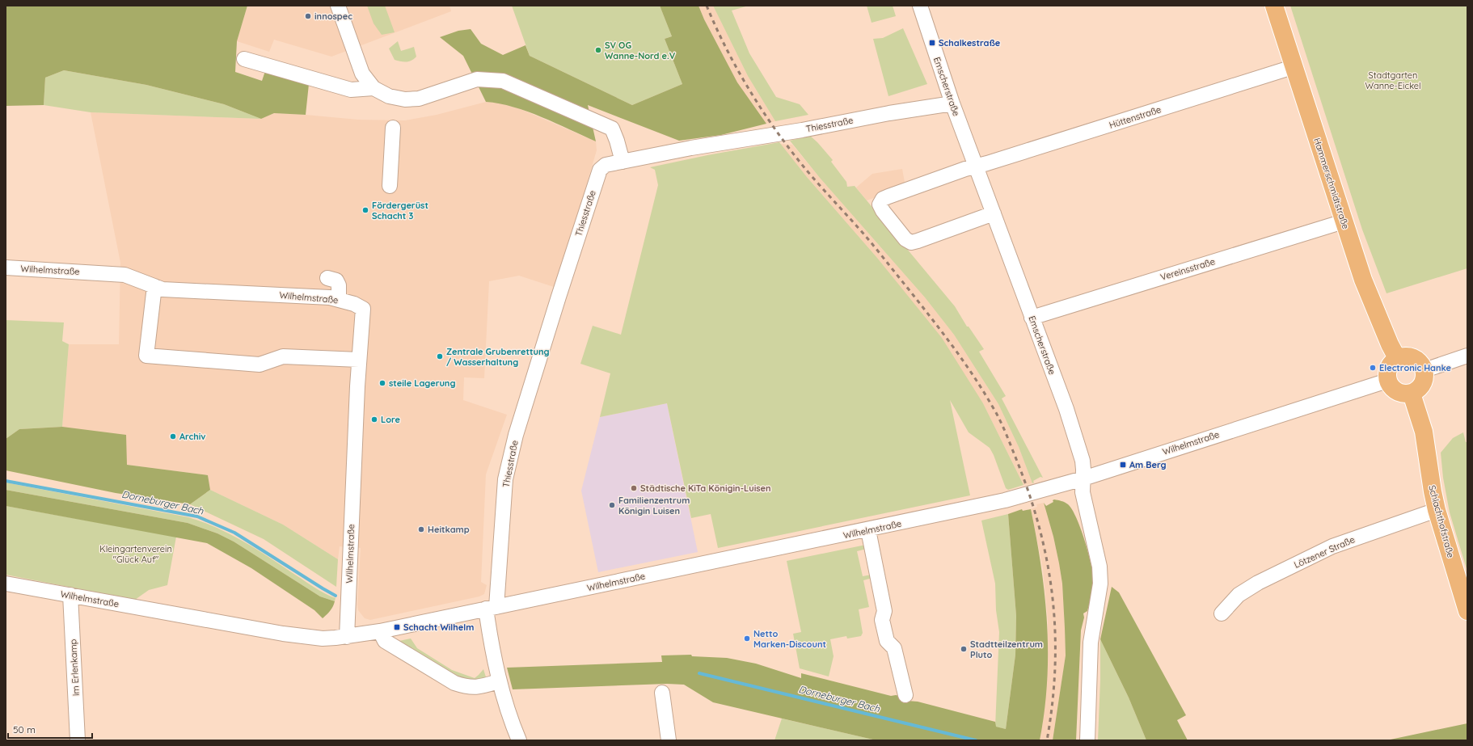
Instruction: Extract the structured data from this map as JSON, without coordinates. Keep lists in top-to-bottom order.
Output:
{
  "streets": {
    "main road": ["Hammerschmidtstraße", "Schlachthofstraße"],
    "street": [
      "Emscherstraße",
      "Hüttenstraße",
      "Thiesstraße",
      "Vereinsstraße",
      "Wilhelmstraße",
      "Lötzener Straße",
      "Im Erlenkamp"
    ]
  },
  "crossings": [
    ["Emscherstraße", "Hüttenstraße"],
    ["Emscherstraße", "Thiesstraße"],
    ["Emscherstraße", "Vereinsstraße"],
    ["Emscherstraße", "Wilhelmstraße"],
    ["Hüttenstraße", "Hammerschmidtstraße"],
    ["Thiesstraße", "Wilhelmstraße"],
    ["Hammerschmidtstraße", "Vereinsstraße"],
    ["Hammerschmidtstraße", "Wilhelmstraße"],
    ["Hammerschmidtstraße", "Schlachthofstraße"],
    ["Wilhelmstraße", "Schlachthofstraße"],
    ["Wilhelmstraße", "Im Erlenkamp"],
    ["Schlachthofstraße", "Lötzener Straße"]
  ],
  "water": ["Dorneburger Bach"],
  "parks": ["Stadtgarten Wanne-Eickel", "Kleingartenverein \"Glück Auf\""],
  "places": {
    "other": [
      "innospec",
      "SV OG Wanne-Nord e.V",
      "Fördergerüst Schacht 3",
      "Zentrale Grubenrettung / Wasserhaltung",
      "Electronic Hanke",
      "steile Lagerung",
      "Lore",
      "Archiv",
      "Städtische KiTa Königin-Luisen",
      "Familienzentrum Königin Luisen",
      "Heitkamp",
      "Netto Marken-Discount",
      "Stadtteilzentrum Pluto"
    ],
    "transit": ["Schalkestraße", "Am Berg", "Schacht Wilhelm"]
  },
  "scale_bar": "50 m"
}
